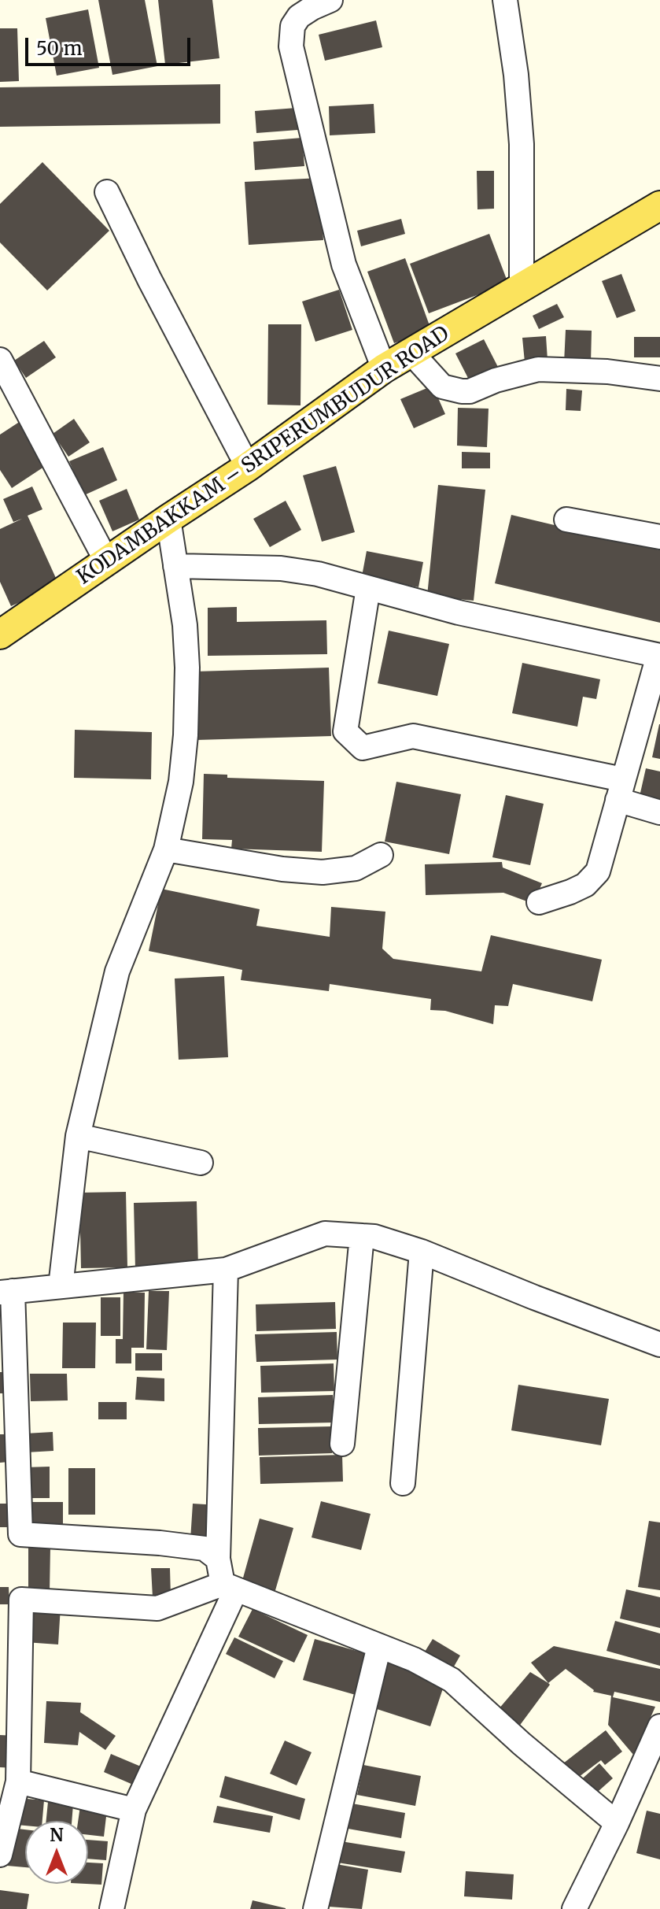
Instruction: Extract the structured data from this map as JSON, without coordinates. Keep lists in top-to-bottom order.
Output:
{
  "streets": {
    "main road": ["KODAMBAKKAM – SRIPERUMBUDUR ROAD"]
  },
  "scale_bar": "50 m",
  "north": "top"
}
